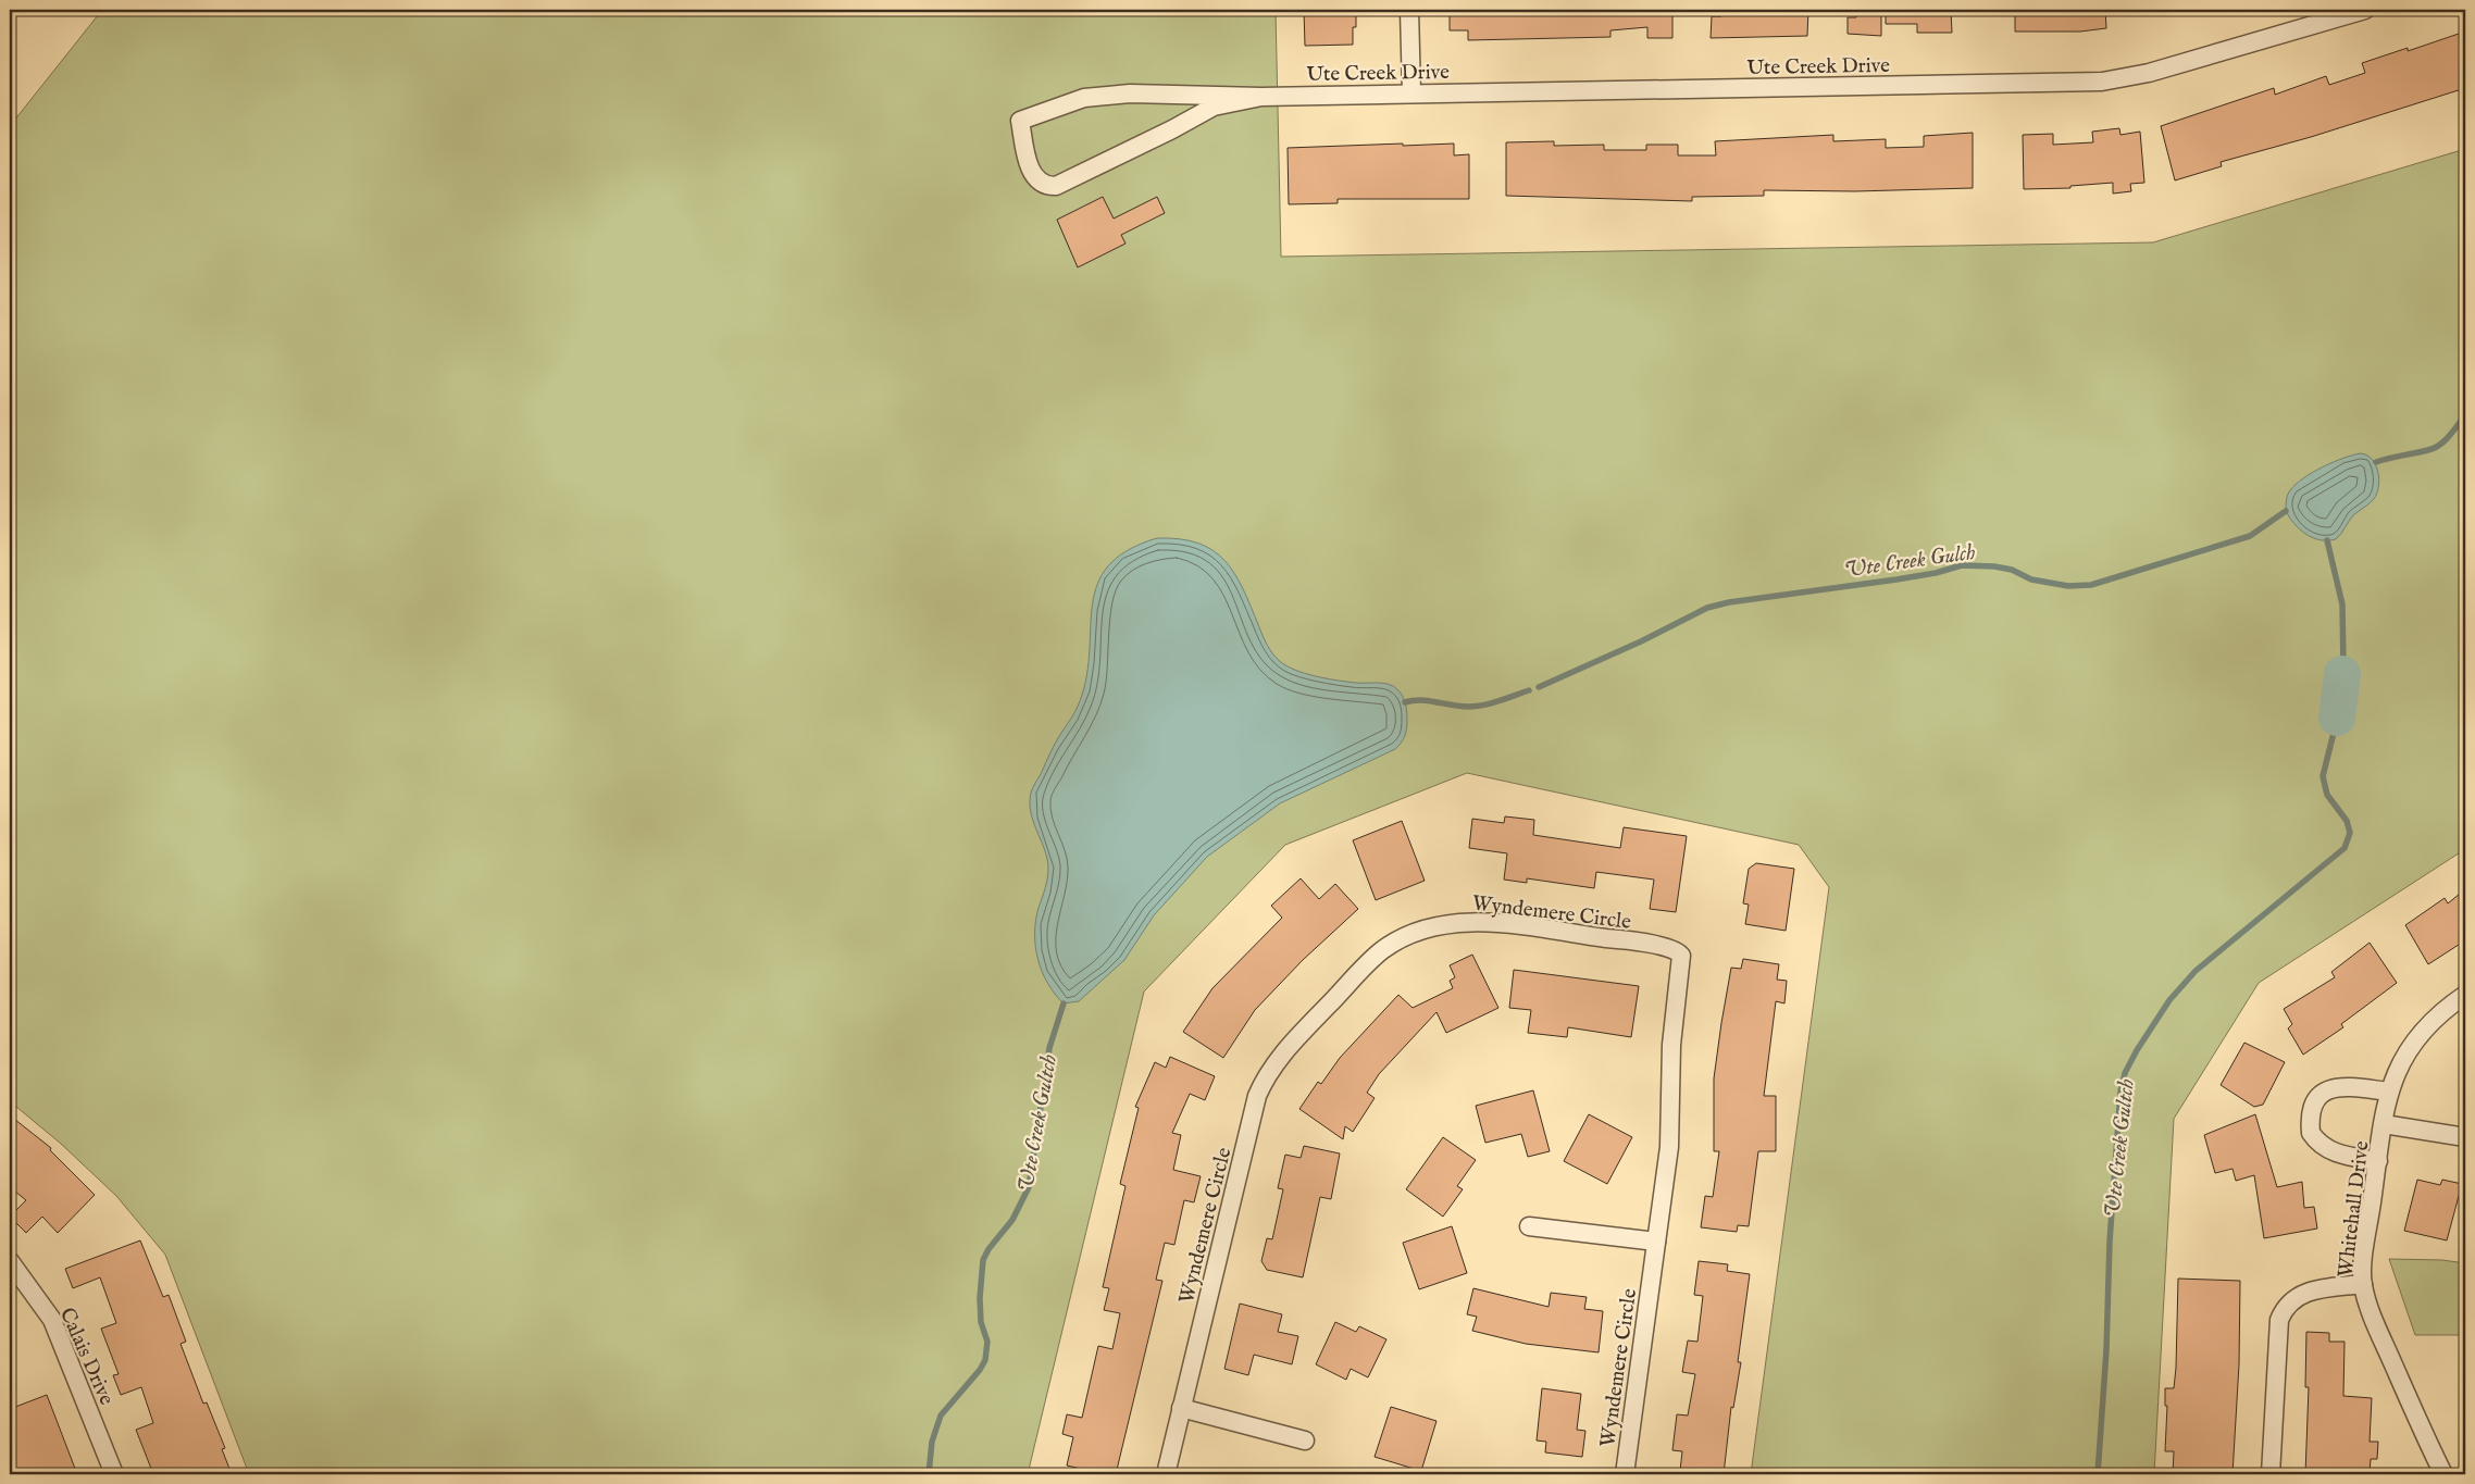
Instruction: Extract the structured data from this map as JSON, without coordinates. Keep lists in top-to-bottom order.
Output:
{
  "streets": {
    "street": [
      "Ute Creek Drive",
      "Wyndemere Circle",
      "Whitehall Drive",
      "Calais Drive"
    ]
  },
  "water": ["Ute Creek Gulch", "Ute Creek Gultch"]
}
